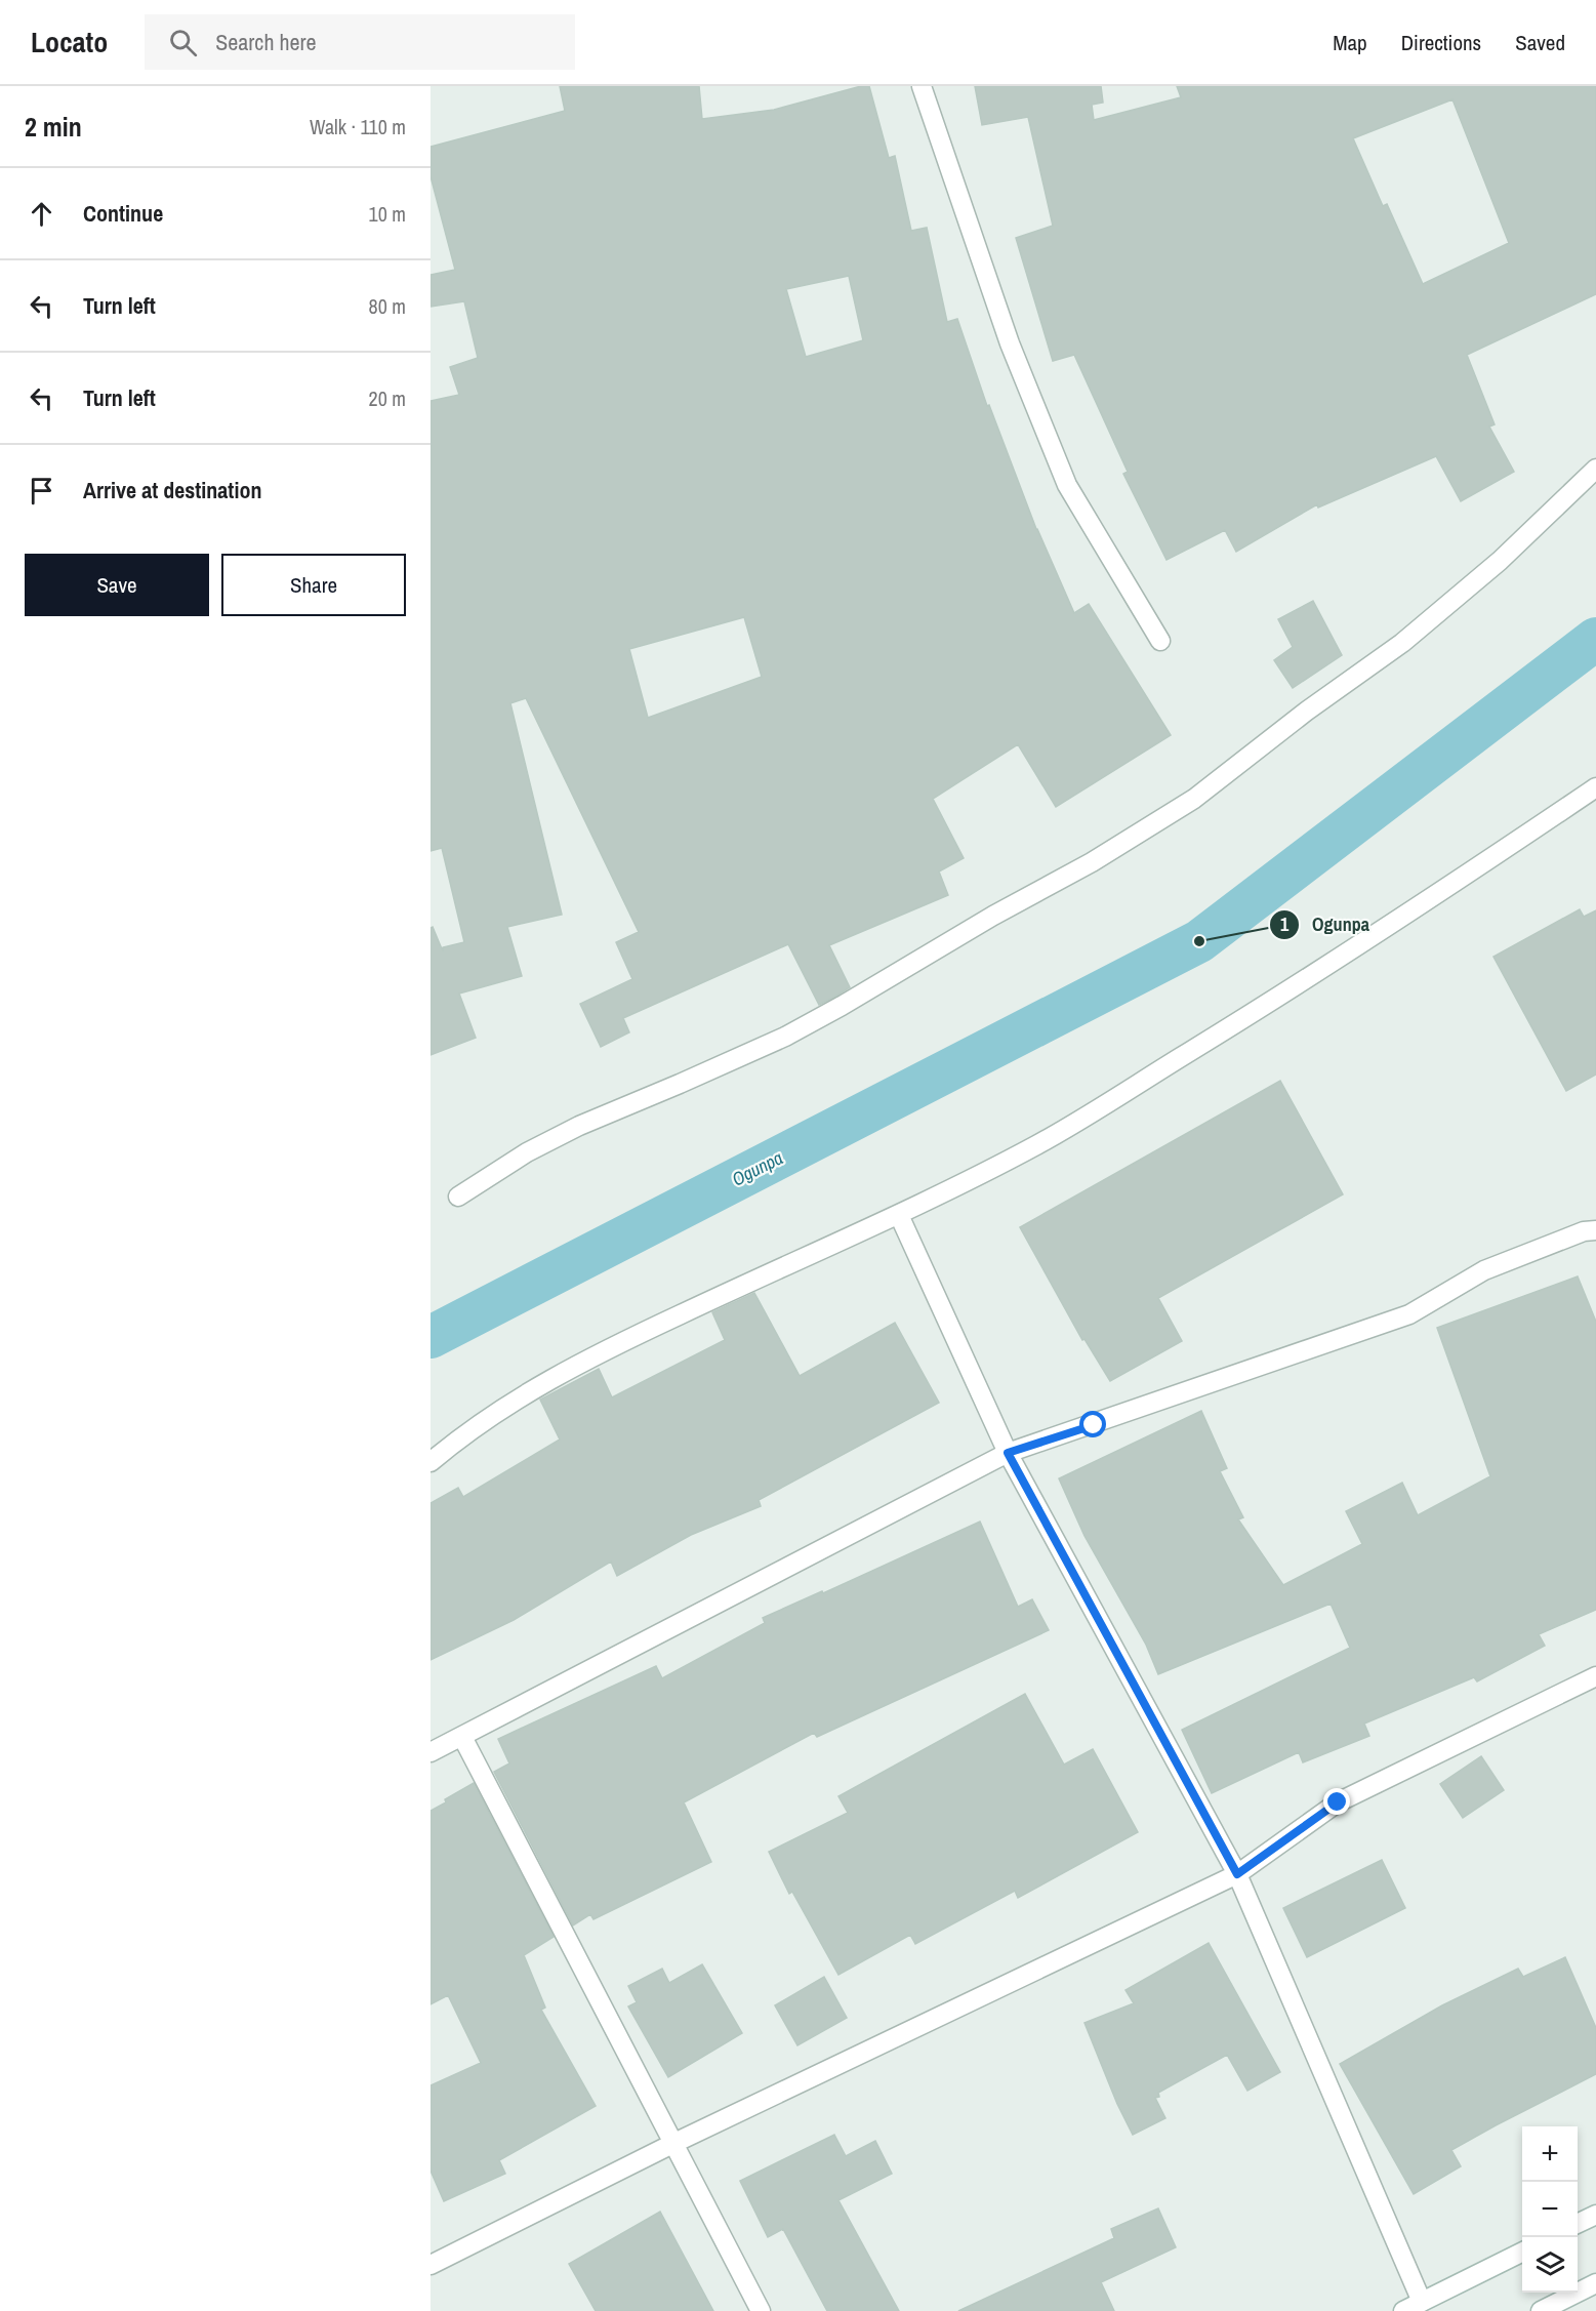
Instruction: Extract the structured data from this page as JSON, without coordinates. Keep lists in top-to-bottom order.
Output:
{
  "water": ["Ogunpa"],
  "places": ["Ogunpa"],
  "page": {
    "header": "Locato",
    "search": "Search here",
    "nav": ["Map", "Directions", "Saved"],
    "heading": ["2 min", "Walk · 110 m"],
    "list": [
      ["Continue", "10 m"],
      ["Turn left", "80 m"],
      ["Turn left", "20 m"],
      "Arrive at destination"
    ],
    "buttons": ["Save", "Share"],
    "map_buttons": ["+", "−"]
  }
}
